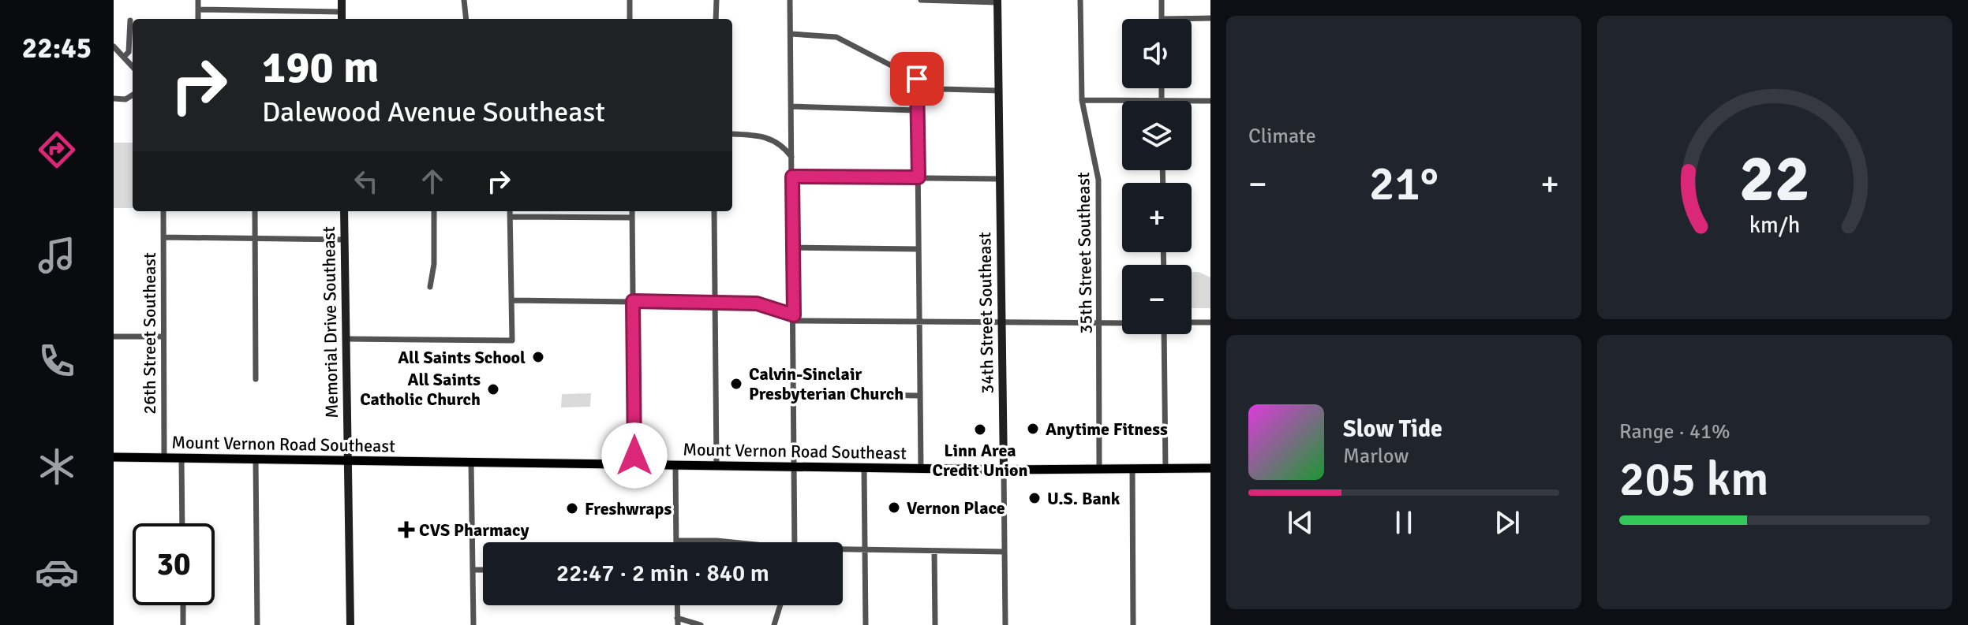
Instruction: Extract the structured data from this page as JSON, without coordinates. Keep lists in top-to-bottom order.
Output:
{
  "streets": {
    "main road": ["Mount Vernon Road Southeast"],
    "street": [
      "35th Street Southeast",
      "34th Street Southeast",
      "Memorial Drive Southeast",
      "26th Street Southeast"
    ]
  },
  "crossings": [
    ["35th Street Southeast", "Mount Vernon Road Southeast"],
    ["34th Street Southeast", "Mount Vernon Road Southeast"],
    ["Memorial Drive Southeast", "Mount Vernon Road Southeast"],
    ["26th Street Southeast", "Mount Vernon Road Southeast"]
  ],
  "places": {
    "other": [
      "All Saints School",
      "Calvin-Sinclair Presbyterian Church",
      "All Saints Catholic Church",
      "Anytime Fitness",
      "Linn Area Credit Union",
      "U.S. Bank",
      "Vernon Place",
      "Freshwraps"
    ],
    "health": ["CVS Pharmacy"]
  },
  "page": {
    "tabs": "22:45",
    "tile": [
      "Climate",
      ["Range · 41%", "205 km"]
    ],
    "map_buttons": ["+", "−"],
    "turn": ["190 m", "Dalewood Avenue Southeast"],
    "heat": ["−", "21°", "+"],
    "song": ["Slow Tide", "Marlow"],
    "limit": "30",
    "trip": "22:47 · 2 min · 840 m",
    "gauge": ["22", "km/h"]
  }
}
